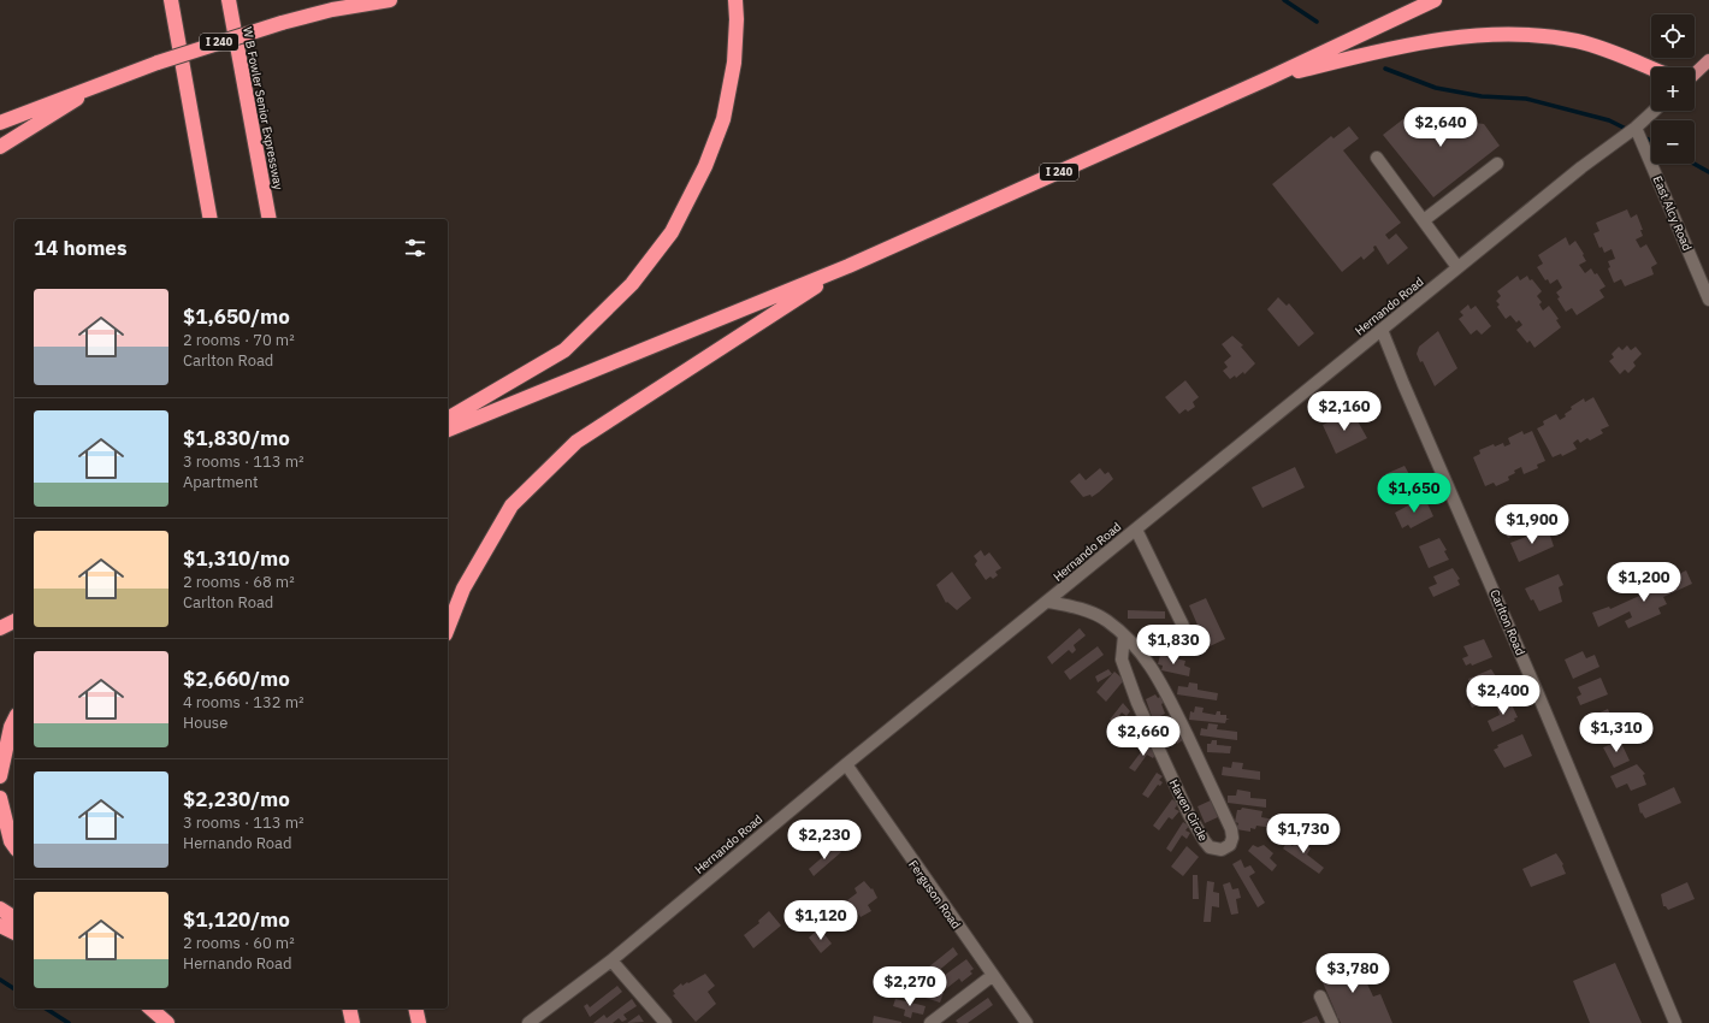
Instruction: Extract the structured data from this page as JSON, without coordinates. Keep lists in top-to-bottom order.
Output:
{
  "streets": {
    "highway": ["I 240", "W B Fowler Senior Expressway"],
    "street": [
      "East Alcy Road",
      "Hernando Road",
      "Carlton Road",
      "Haven Circle",
      "Ferguson Road"
    ]
  },
  "crossings": [
    ["East Alcy Road", "Hernando Road"],
    ["Hernando Road", "Carlton Road"],
    ["Hernando Road", "Haven Circle"],
    ["Hernando Road", "Ferguson Road"]
  ],
  "page": {
    "map_buttons": ["+", "−"],
    "price": [
      "$2,640",
      "$2,160",
      "$1,650",
      "$1,900",
      "$1,200",
      "$1,830",
      "$2,400",
      "$1,310",
      "$2,660",
      "$1,730",
      "$2,230",
      "$1,120",
      "$3,780",
      "$2,270"
    ],
    "heading": "14 homes",
    "list": [
      {
        "name": "$1,650/mo",
        "note": "2 rooms · 70 m² · Carlton Road"
      },
      {
        "name": "$1,830/mo",
        "note": "3 rooms · 113 m² · Apartment"
      },
      {
        "name": "$1,310/mo",
        "note": "2 rooms · 68 m² · Carlton Road"
      },
      {
        "name": "$2,660/mo",
        "note": "4 rooms · 132 m² · House"
      },
      {
        "name": "$2,230/mo",
        "note": "3 rooms · 113 m² · Hernando Road"
      },
      {
        "name": "$1,120/mo",
        "note": "2 rooms · 60 m² · Hernando Road"
      }
    ]
  }
}
